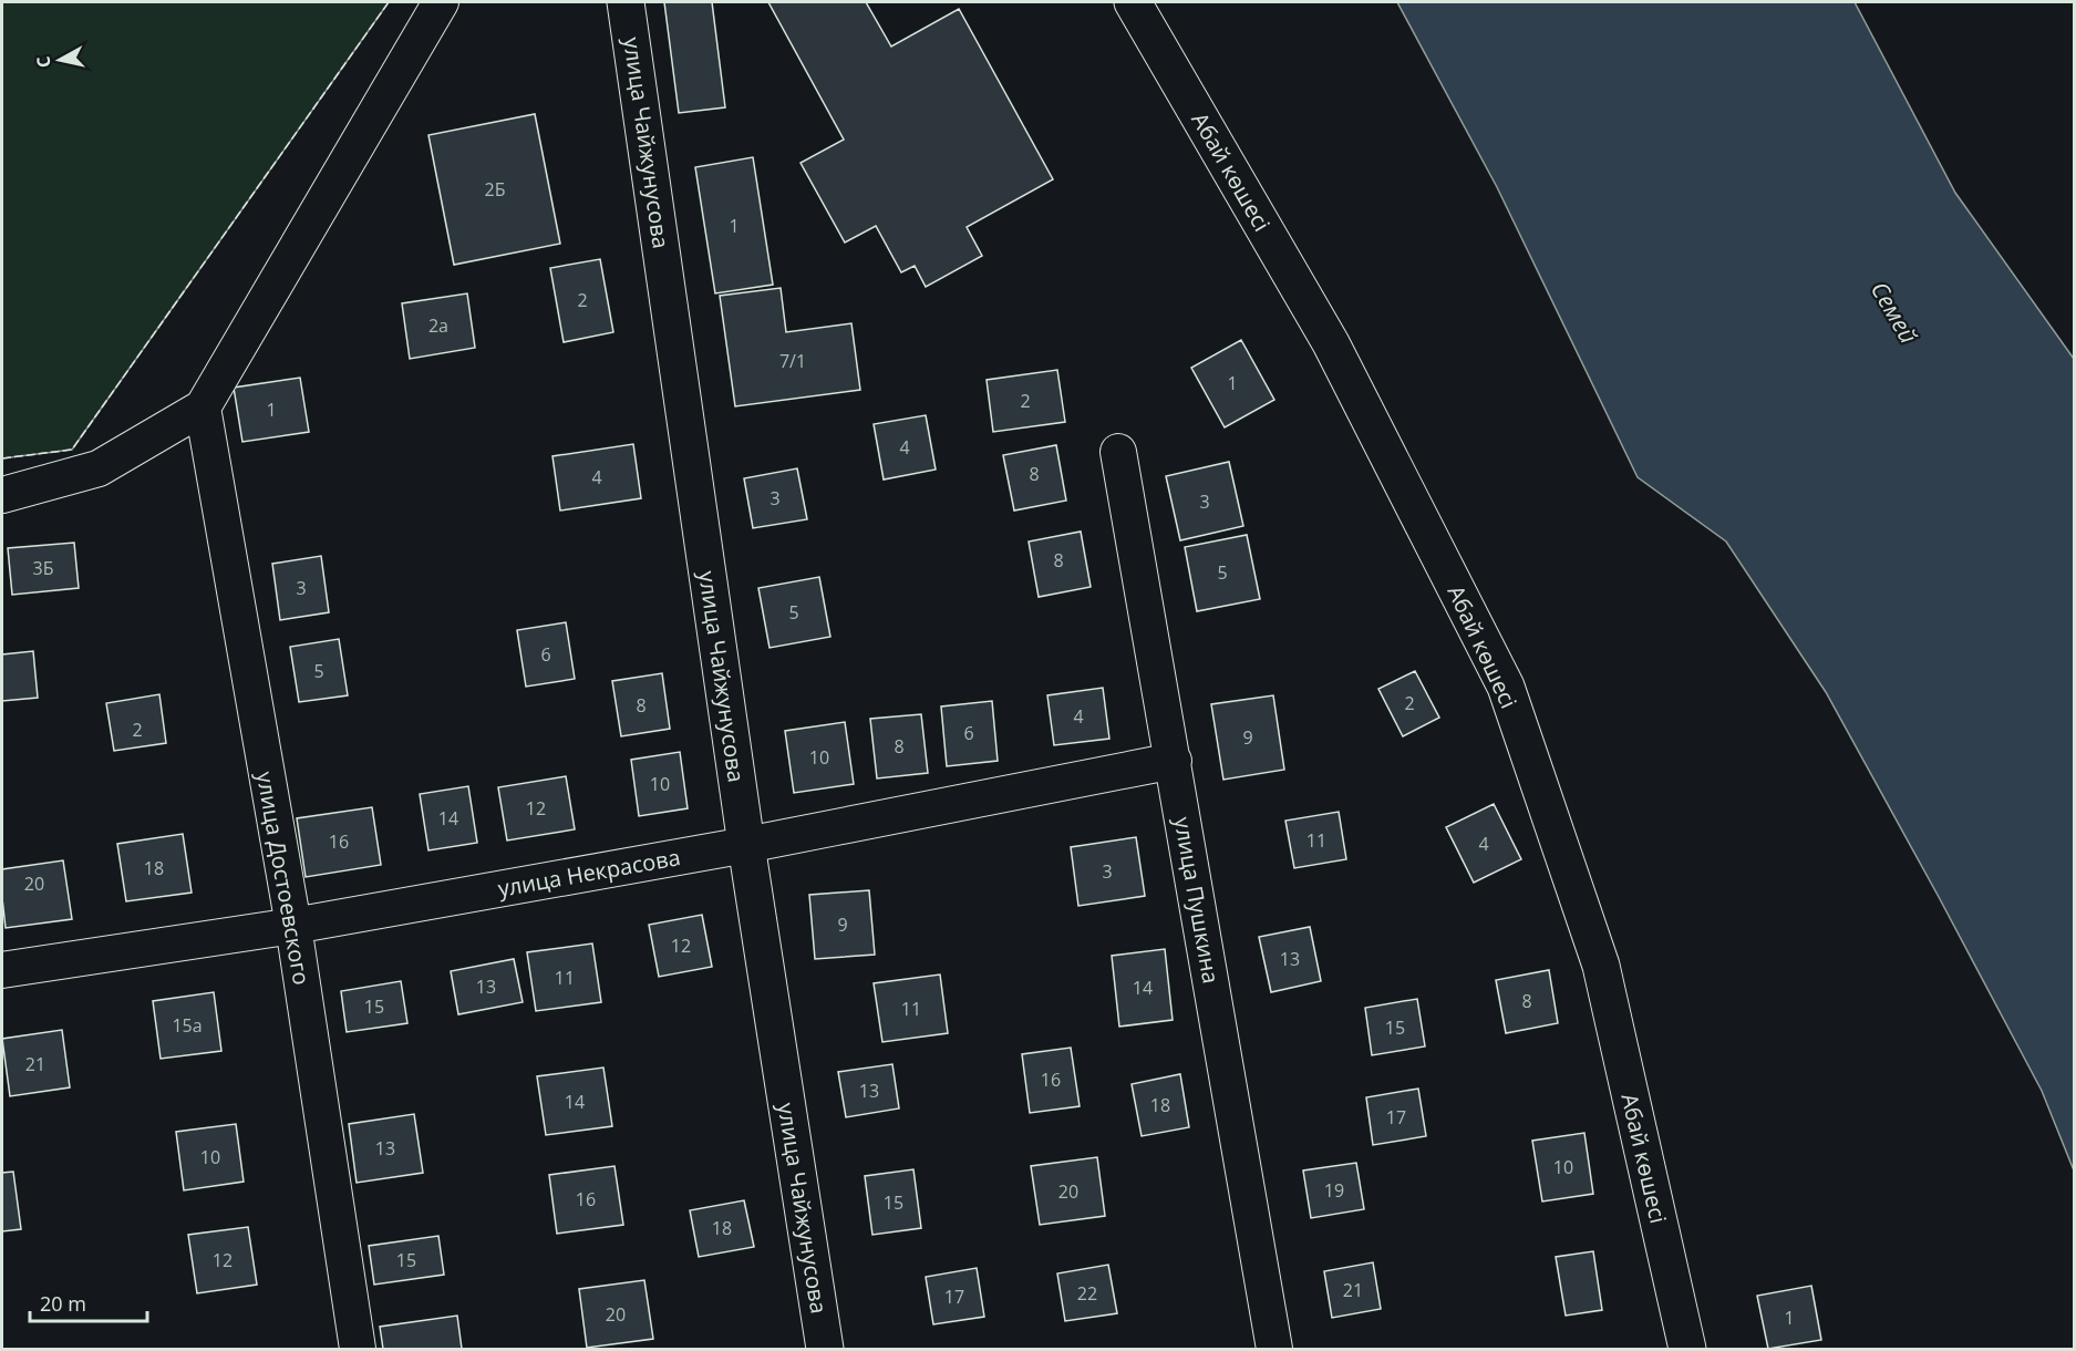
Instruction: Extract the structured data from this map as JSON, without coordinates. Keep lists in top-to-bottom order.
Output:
{
  "streets": {
    "main road": ["улица Чайжунусова", "Абай көшесі"],
    "street": ["улица Некрасова", "улица Достоевского", "улица Пушкина"]
  },
  "crossings": [
    ["улица Чайжунусова", "улица Некрасова"],
    ["улица Некрасова", "улица Достоевского"],
    ["улица Некрасова", "улица Пушкина"]
  ],
  "water": ["Семей"],
  "house_numbers": [
    "2Б",
    "1",
    "2",
    "2а",
    "7/1",
    "1",
    "2",
    "1",
    "4",
    "8",
    "4",
    "3",
    "3",
    "8",
    "3Б",
    "5",
    "3",
    "5",
    "6",
    "5",
    "2",
    "8",
    "4",
    "2",
    "6",
    "9",
    "8",
    "10",
    "10",
    "12",
    "14",
    "11",
    "16",
    "4",
    "18",
    "3",
    "20",
    "9",
    "12",
    "13",
    "11",
    "13",
    "14",
    "8",
    "15",
    "11",
    "15а",
    "15",
    "21",
    "16",
    "13",
    "14",
    "18",
    "17",
    "13",
    "10",
    "10",
    "19",
    "20",
    "16",
    "15",
    "18",
    "12",
    "15",
    "21",
    "22",
    "17",
    "20",
    "1"
  ],
  "scale_bar": "20 m",
  "north": "left"
}
